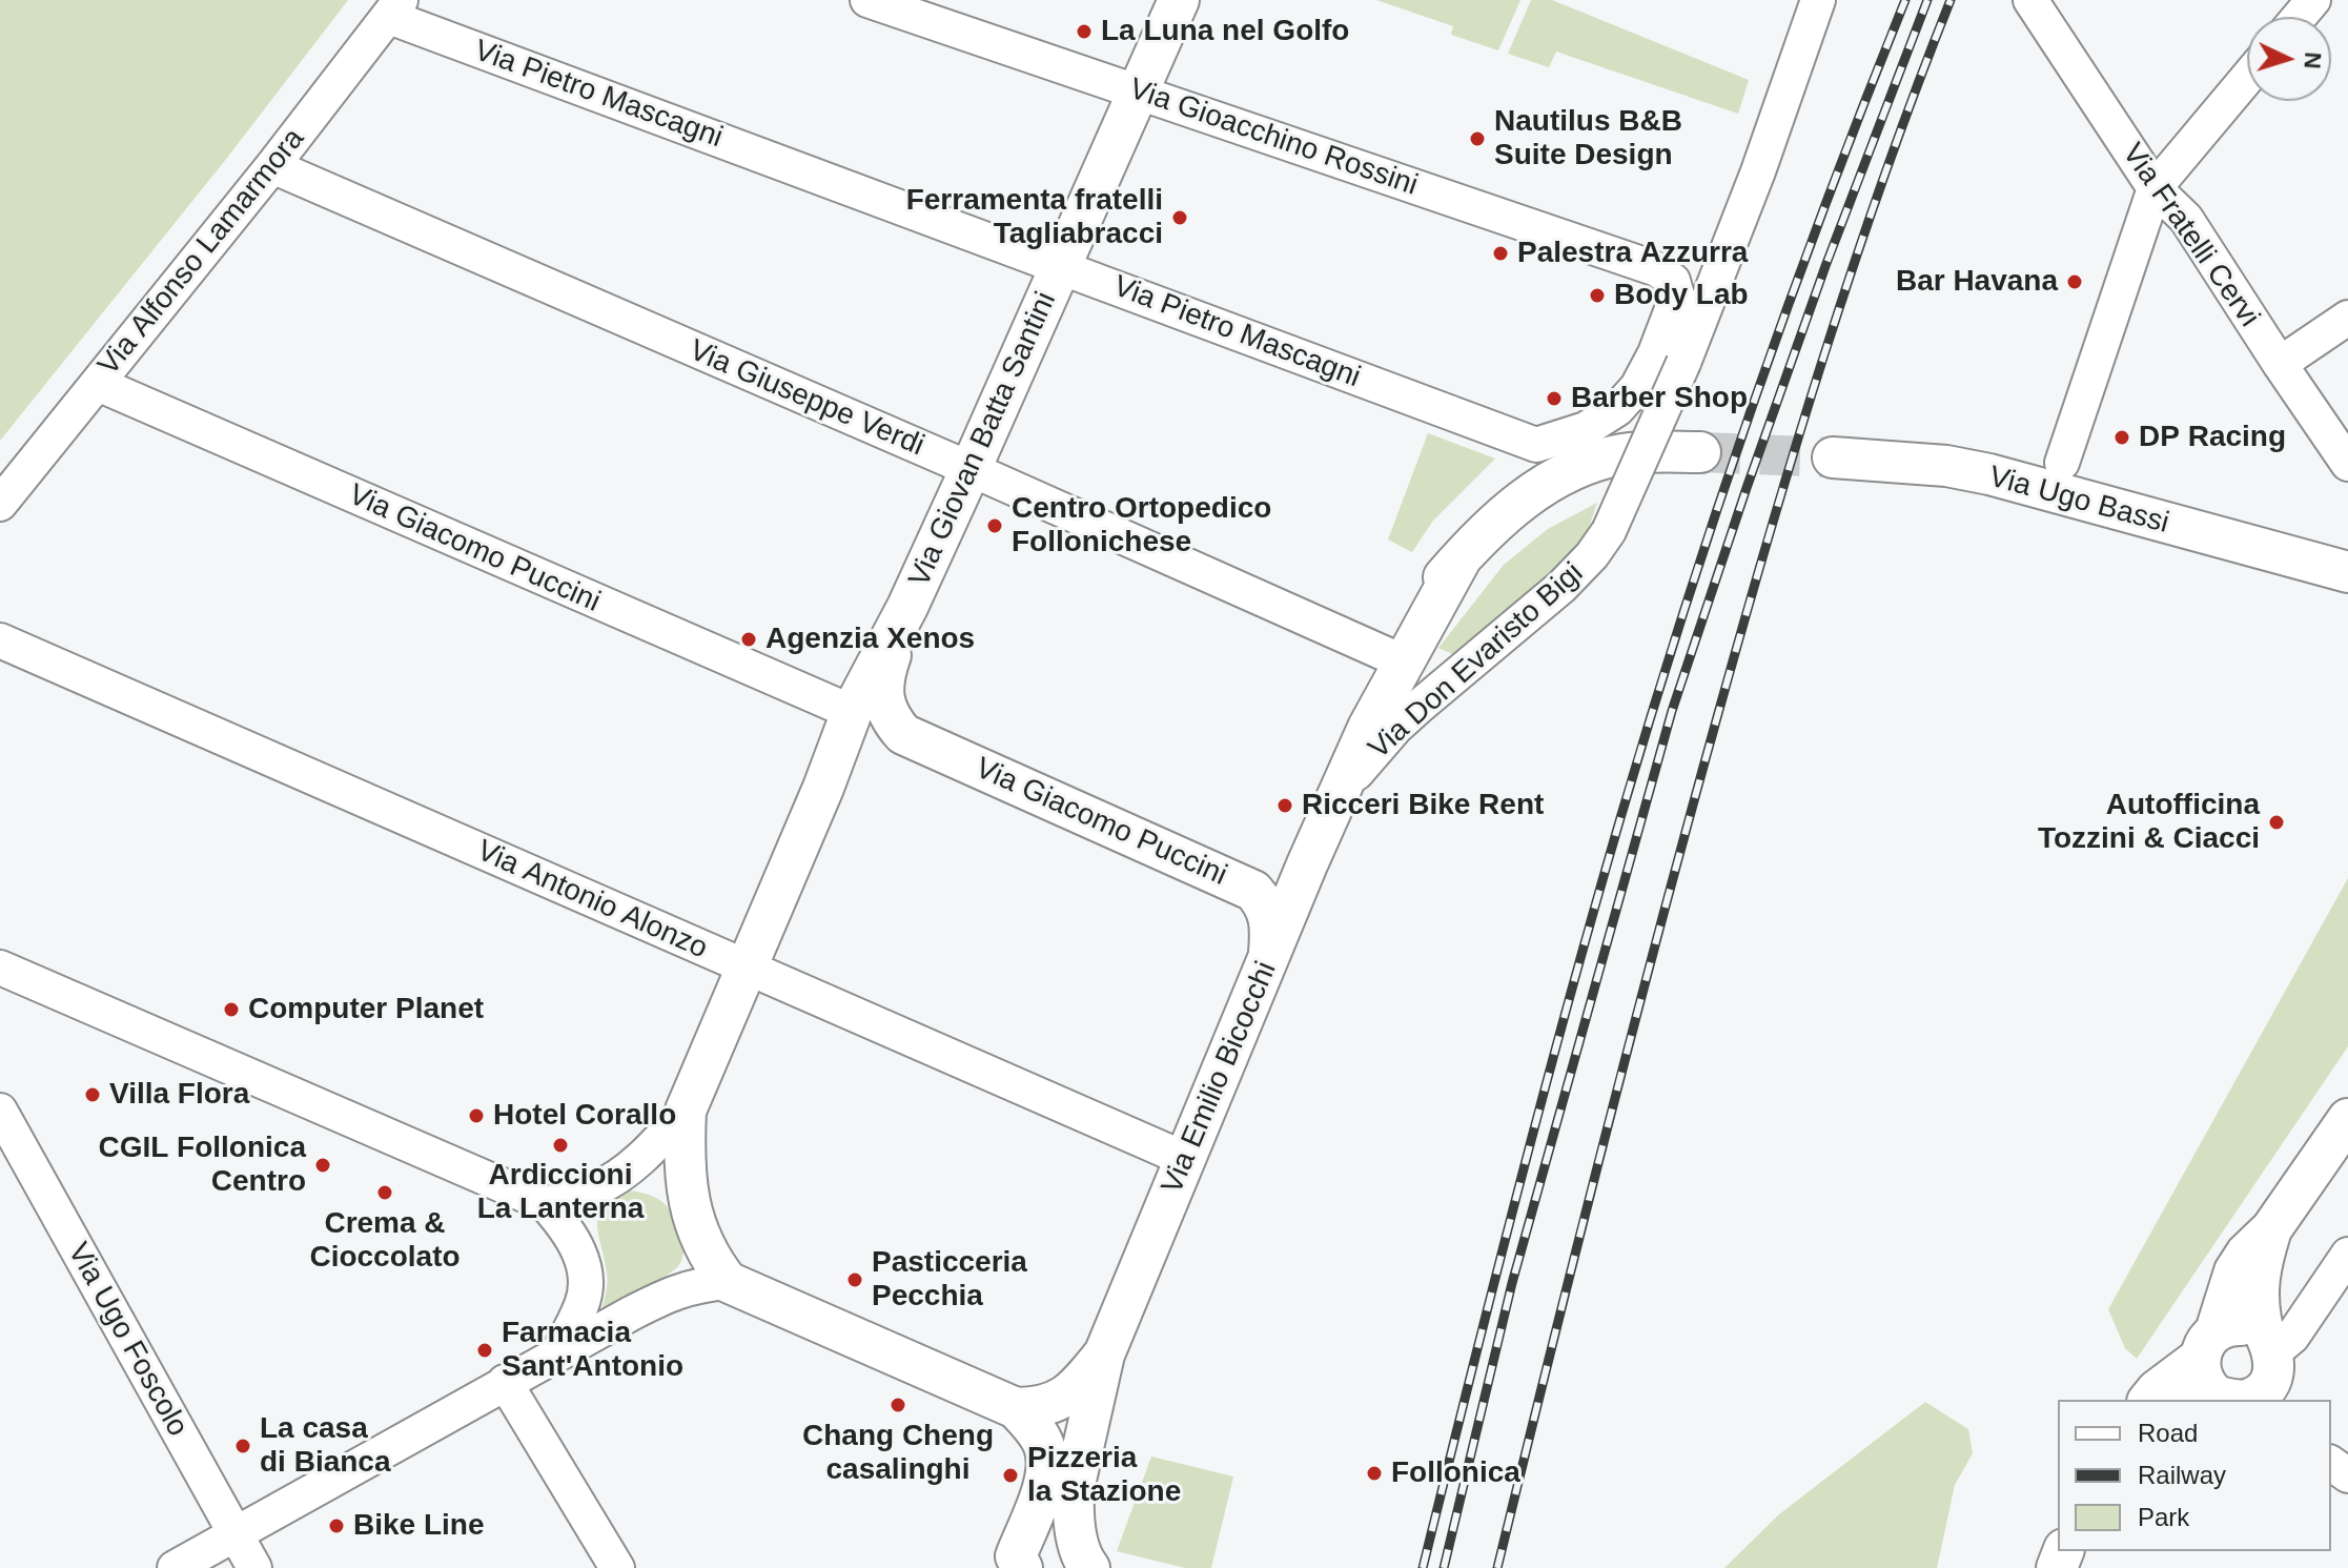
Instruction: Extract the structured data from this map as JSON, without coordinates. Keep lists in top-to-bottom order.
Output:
{
  "streets": {
    "street": [
      "Via Pietro Mascagni",
      "Via Gioacchino Rossini",
      "Via Fratelli Cervi",
      "Via Alfonso Lamarmora",
      "Via Giuseppe Verdi",
      "Via Giovan Batta Santini",
      "Via Ugo Bassi",
      "Via Giacomo Puccini",
      "Via Don Evaristo Bigi",
      "Via Antonio Alonzo",
      "Via Emilio Bicocchi",
      "Via Ugo Foscolo"
    ]
  },
  "crossings": [
    ["Via Pietro Mascagni", "Via Gioacchino Rossini"],
    ["Via Pietro Mascagni", "Via Alfonso Lamarmora"],
    ["Via Pietro Mascagni", "Via Giovan Batta Santini"],
    ["Via Gioacchino Rossini", "Via Giovan Batta Santini"],
    ["Via Alfonso Lamarmora", "Via Giuseppe Verdi"],
    ["Via Alfonso Lamarmora", "Via Giacomo Puccini"],
    ["Via Giuseppe Verdi", "Via Giovan Batta Santini"],
    ["Via Giuseppe Verdi", "Via Emilio Bicocchi"],
    ["Via Giovan Batta Santini", "Via Giacomo Puccini"],
    ["Via Giovan Batta Santini", "Via Antonio Alonzo"],
    ["Via Don Evaristo Bigi", "Via Emilio Bicocchi"],
    ["Via Antonio Alonzo", "Via Emilio Bicocchi"]
  ],
  "places": [
    "La Luna nel Golfo",
    "Nautilus B&B Suite Design",
    "Ferramenta fratelli Tagliabracci",
    "Palestra Azzurra",
    "Bar Havana",
    "Body Lab",
    "Barber Shop",
    "DP Racing",
    "Centro Ortopedico Follonichese",
    "Agenzia Xenos",
    "Ricceri Bike Rent",
    "Autofficina Tozzini & Ciacci",
    "Computer Planet",
    "Villa Flora",
    "Hotel Corallo",
    "Ardiccioni La Lanterna",
    "CGIL Follonica Centro",
    "Crema & Cioccolato",
    "Pasticceria Pecchia",
    "Farmacia Sant'Antonio",
    "Chang Cheng casalinghi",
    "La casa di Bianca",
    "Follonica",
    "Pizzeria la Stazione",
    "Bike Line"
  ],
  "legend": ["Road", "Railway", "Park"],
  "north": "right"
}
